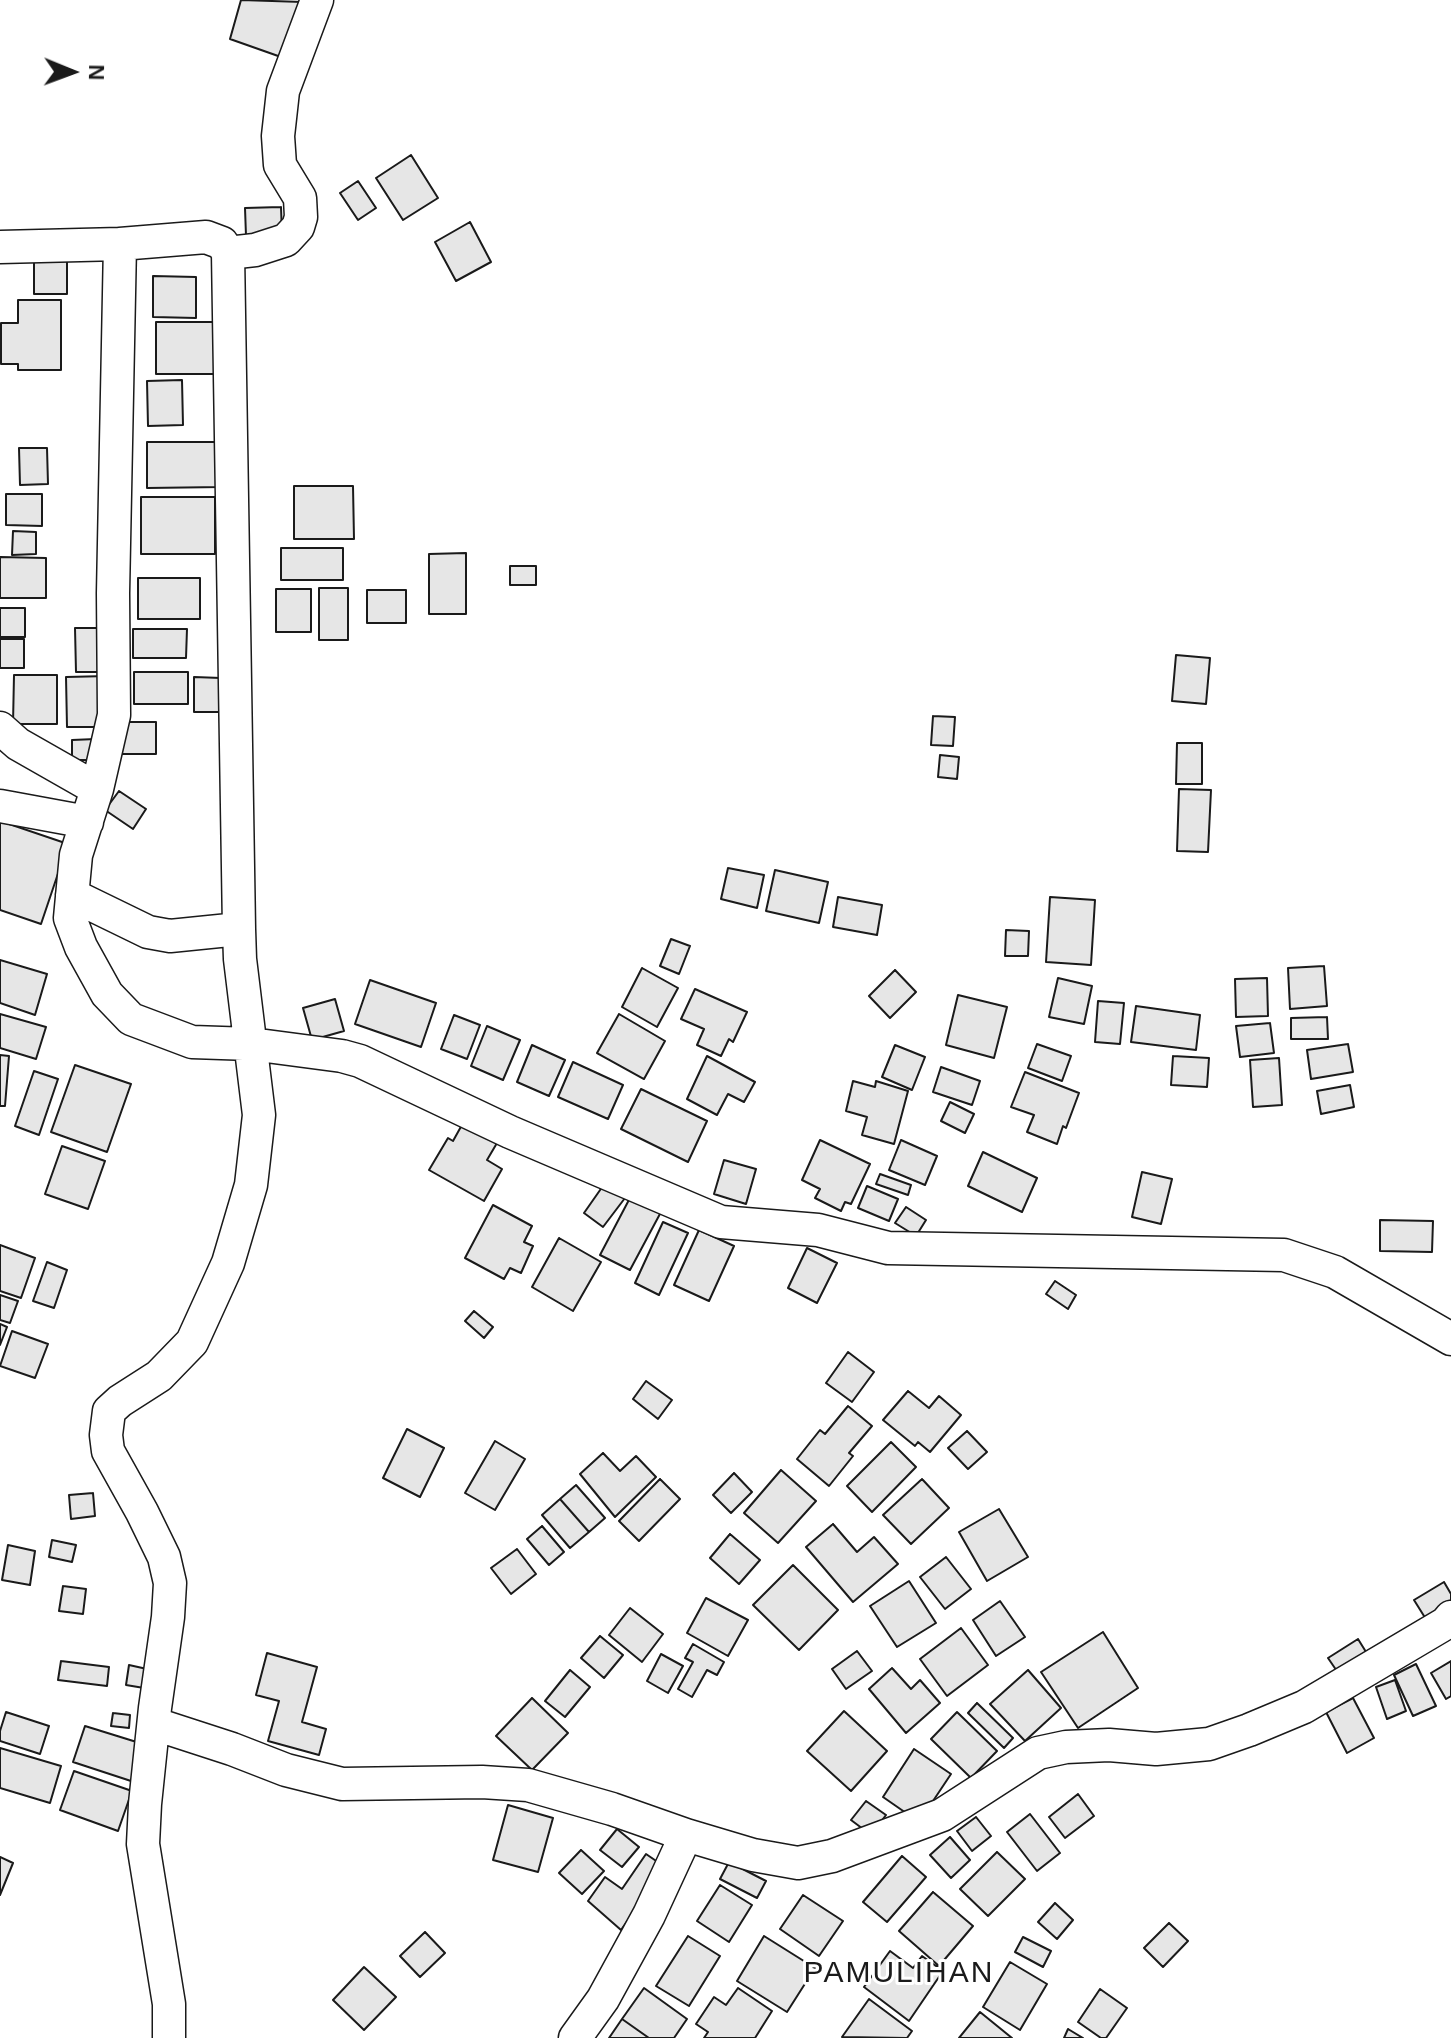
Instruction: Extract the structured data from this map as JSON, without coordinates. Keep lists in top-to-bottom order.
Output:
{
  "districts": ["PAMULIHAN"],
  "north": "right"
}
